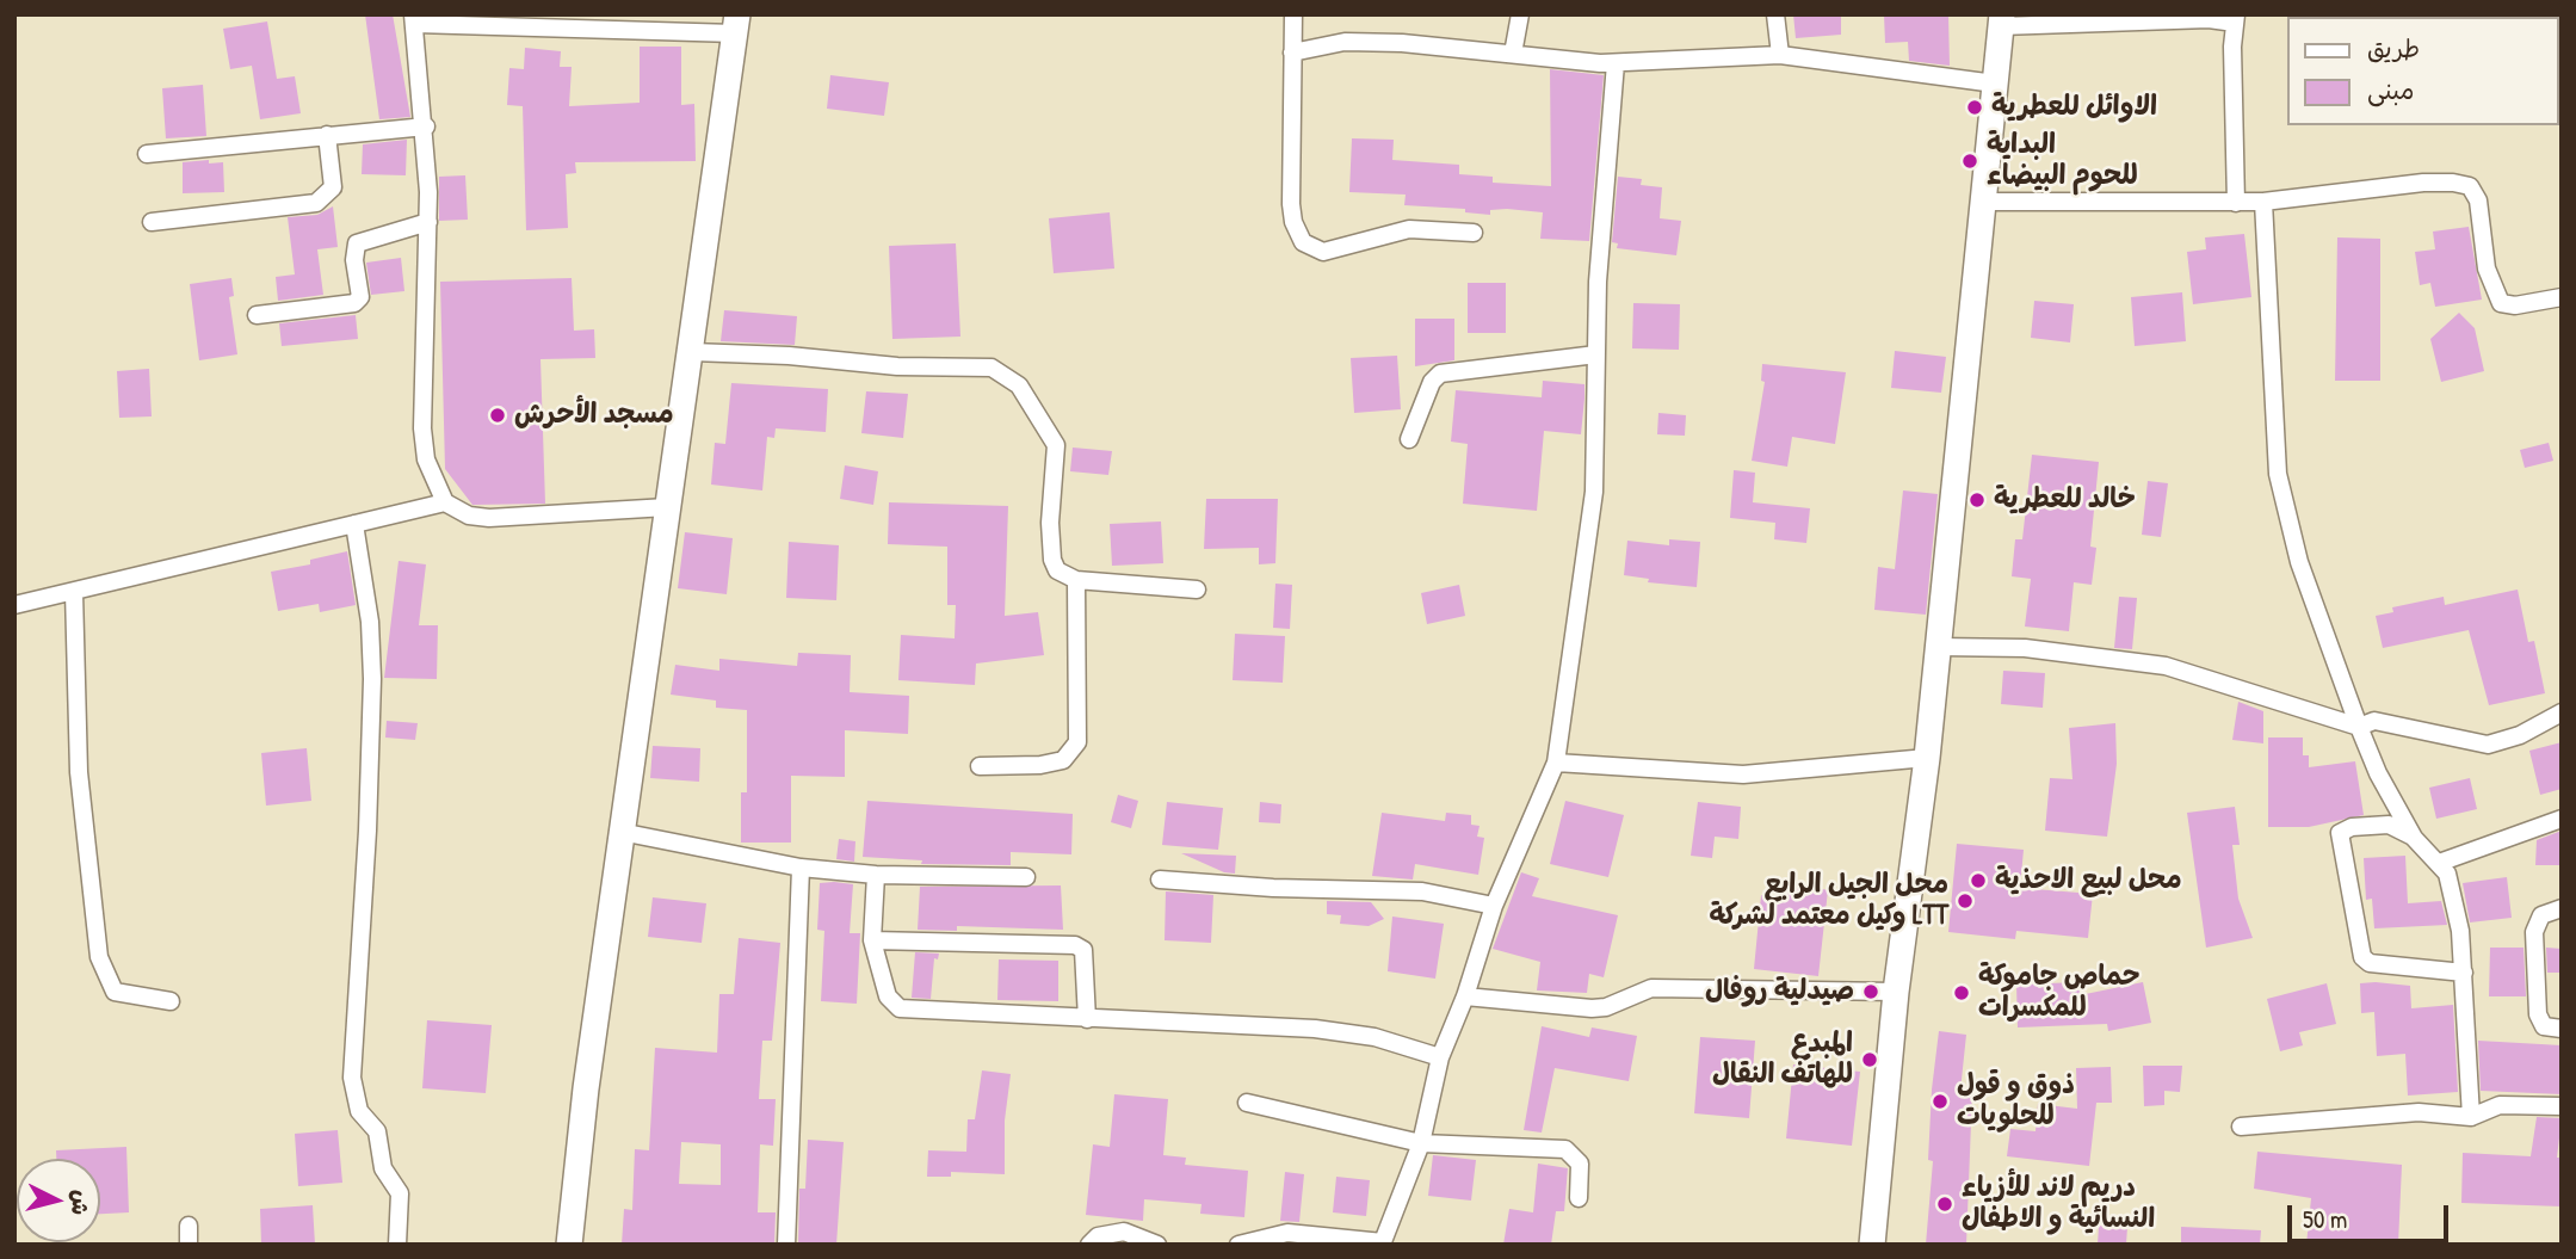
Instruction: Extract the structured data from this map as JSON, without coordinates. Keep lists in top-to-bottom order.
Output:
{
  "places": [
    "الاوائل للعطرية",
    "البداية للحوم البيضاء",
    "مسجد الأحرش",
    "خالد للعطرية",
    "محل لبيع الاحذية",
    "محل الجيل الرابع وكيل معتمد لشركة LTT",
    "صيدلية روفال",
    "حماص جاموكة للمكسرات",
    "المبدع للهاتف النقال",
    "ذوق و قول للحلويات",
    "دريم لاند للأزياء النسائية و الاطفال"
  ],
  "legend": ["طريق", "مبنى"],
  "scale_bar": "50 m",
  "north": "right"
}
